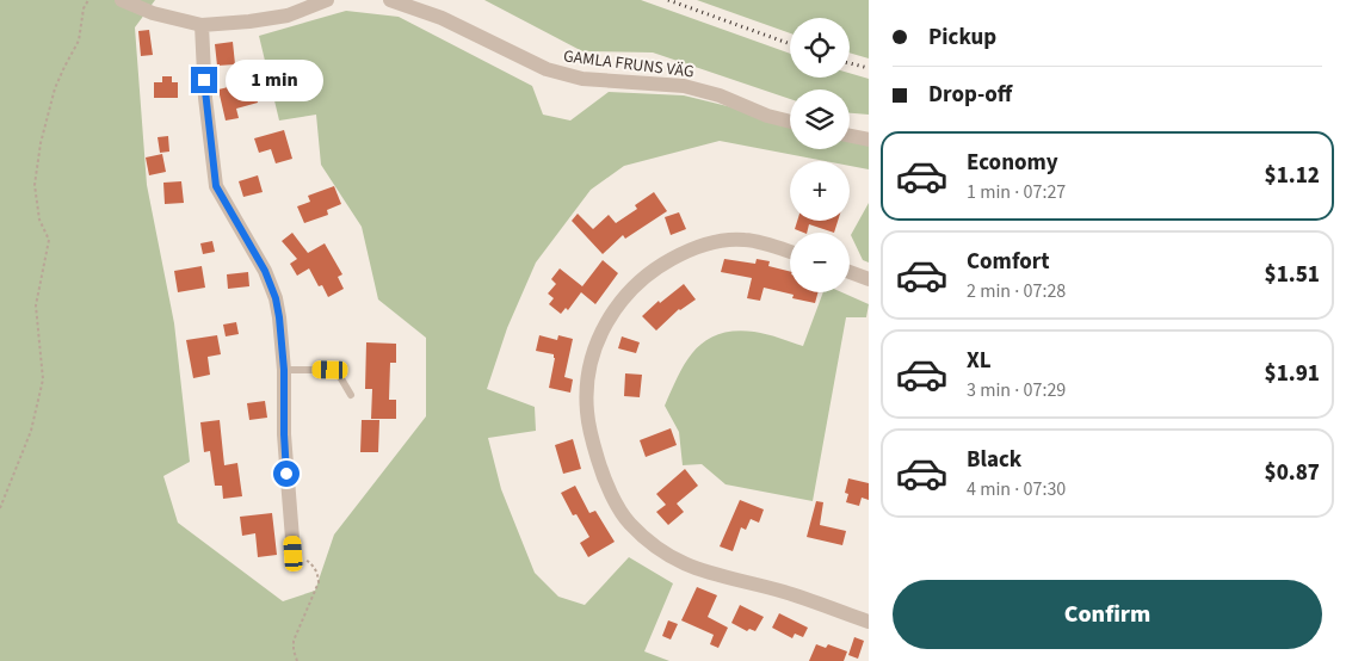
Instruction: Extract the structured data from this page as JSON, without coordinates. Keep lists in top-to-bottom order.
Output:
{
  "streets": {
    "street": ["GAMLA FRUNS VÄG"]
  },
  "page": {
    "banner": ["Pickup", "Drop-off"],
    "map_buttons": ["+", "−"],
    "bubble": "1 min",
    "list": [
      {
        "name": "Economy",
        "note": "1 min · 07:27",
        "value": "$1.12"
      },
      {
        "name": "Comfort",
        "note": "2 min · 07:28",
        "value": "$1.51"
      },
      {
        "name": "XL",
        "note": "3 min · 07:29",
        "value": "$1.91"
      },
      {
        "name": "Black",
        "note": "4 min · 07:30",
        "value": "$0.87"
      }
    ],
    "buttons": "Confirm"
  }
}
